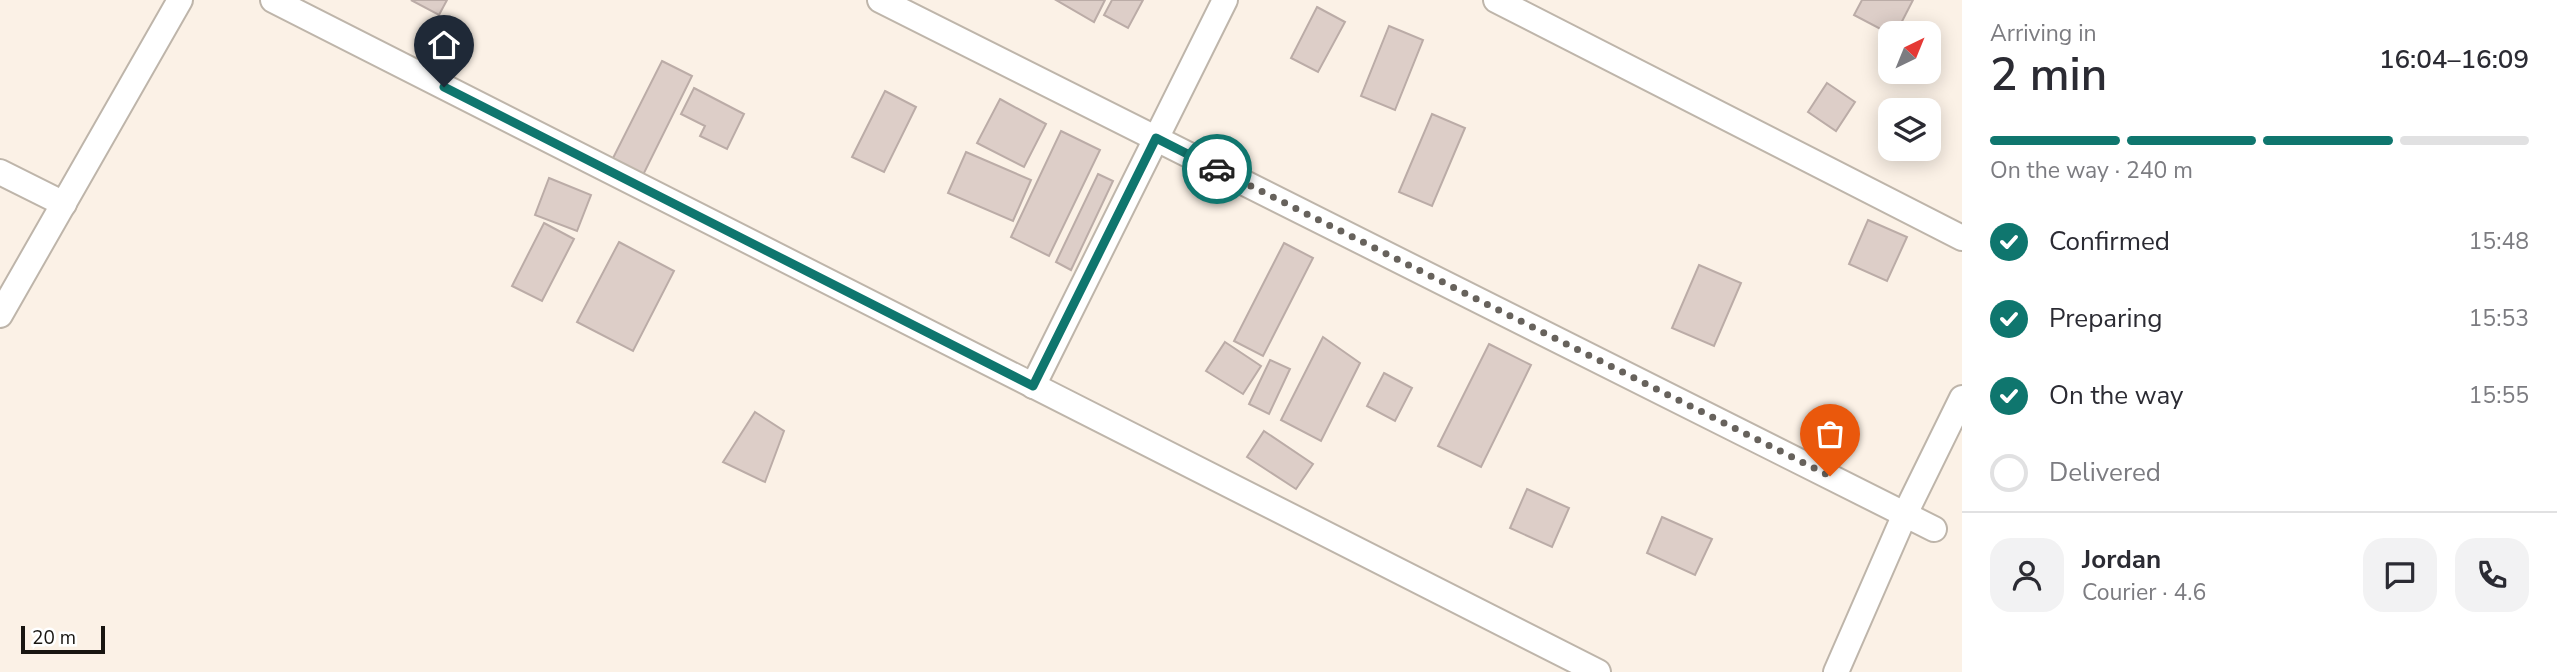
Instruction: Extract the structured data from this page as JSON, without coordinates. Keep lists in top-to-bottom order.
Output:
{
  "scale_bar": "20 m",
  "north": "top right",
  "page": {
    "heading": ["2 min", "Arriving in", "16:04–16:09"],
    "panel": ["Jordan", "Courier · 4.6"],
    "bar": "On the way · 240 m",
    "list": [
      ["Confirmed", "15:48"],
      ["Preparing", "15:53"],
      ["On the way", "15:55"],
      "Delivered"
    ],
    "scale": "20 m"
  }
}
